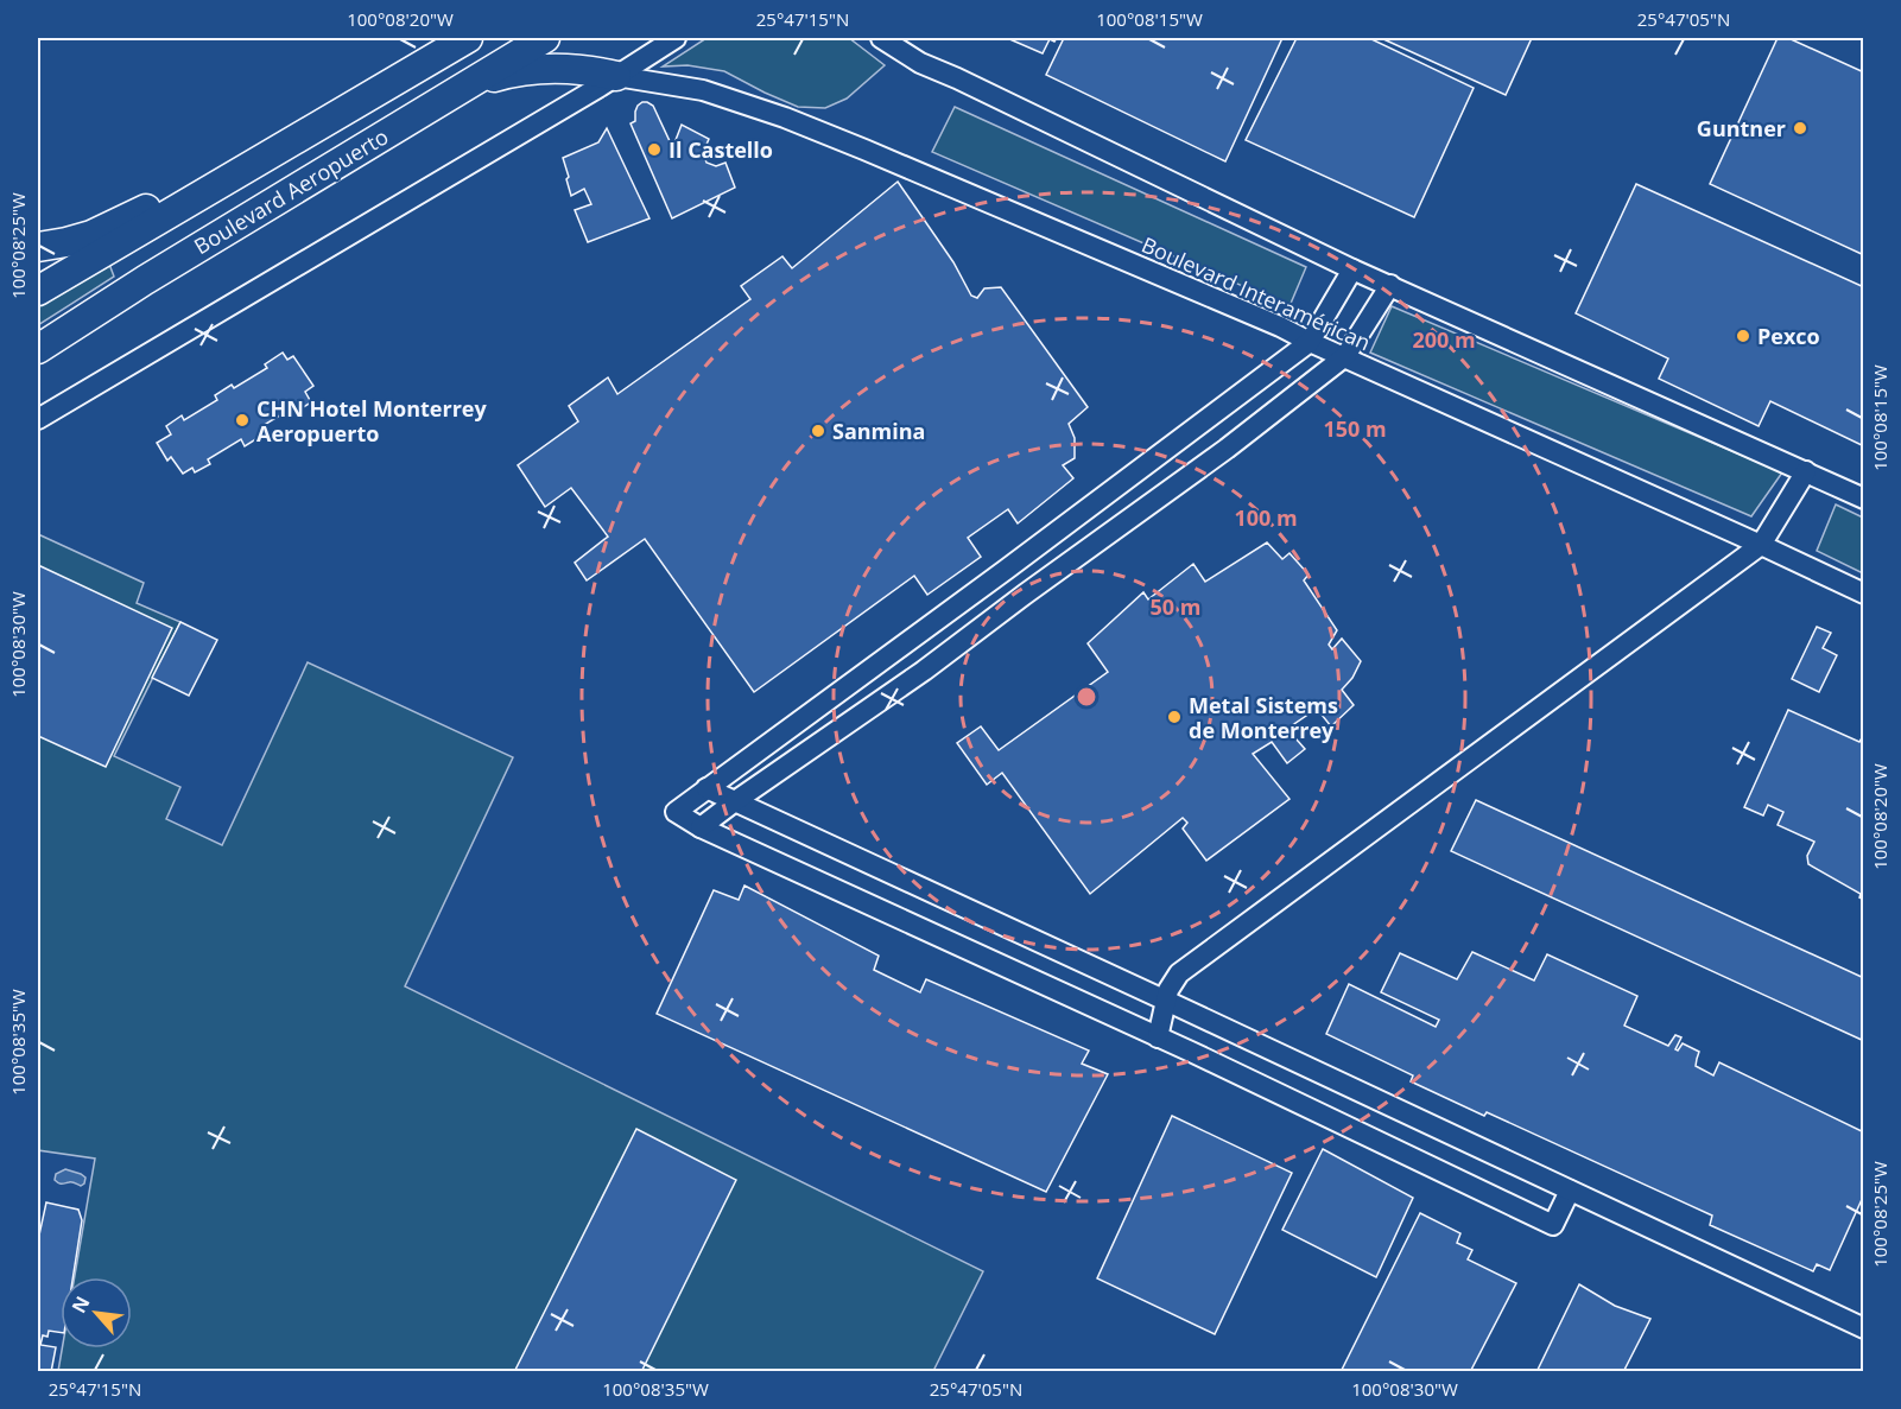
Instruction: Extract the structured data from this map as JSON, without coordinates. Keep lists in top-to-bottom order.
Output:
{
  "streets": {
    "highway": ["Boulevard Aeropuerto"],
    "street": ["Boulevard Interamérican"]
  },
  "places": [
    "Guntner",
    "Il Castello",
    "Pexco",
    "CHN Hotel Monterrey Aeropuerto",
    "Sanmina",
    "Metal Sistems de Monterrey"
  ],
  "north": "top left",
  "coordinates": [
    "100°08'20\"W",
    "25°47'15\"N",
    "100°08'15\"W",
    "25°47'05\"N",
    "100°08'25\"W",
    "100°08'30\"W",
    "100°08'35\"W"
  ],
  "rings": [
    "200 m",
    "150 m",
    "100 m",
    "50 m"
  ]
}
